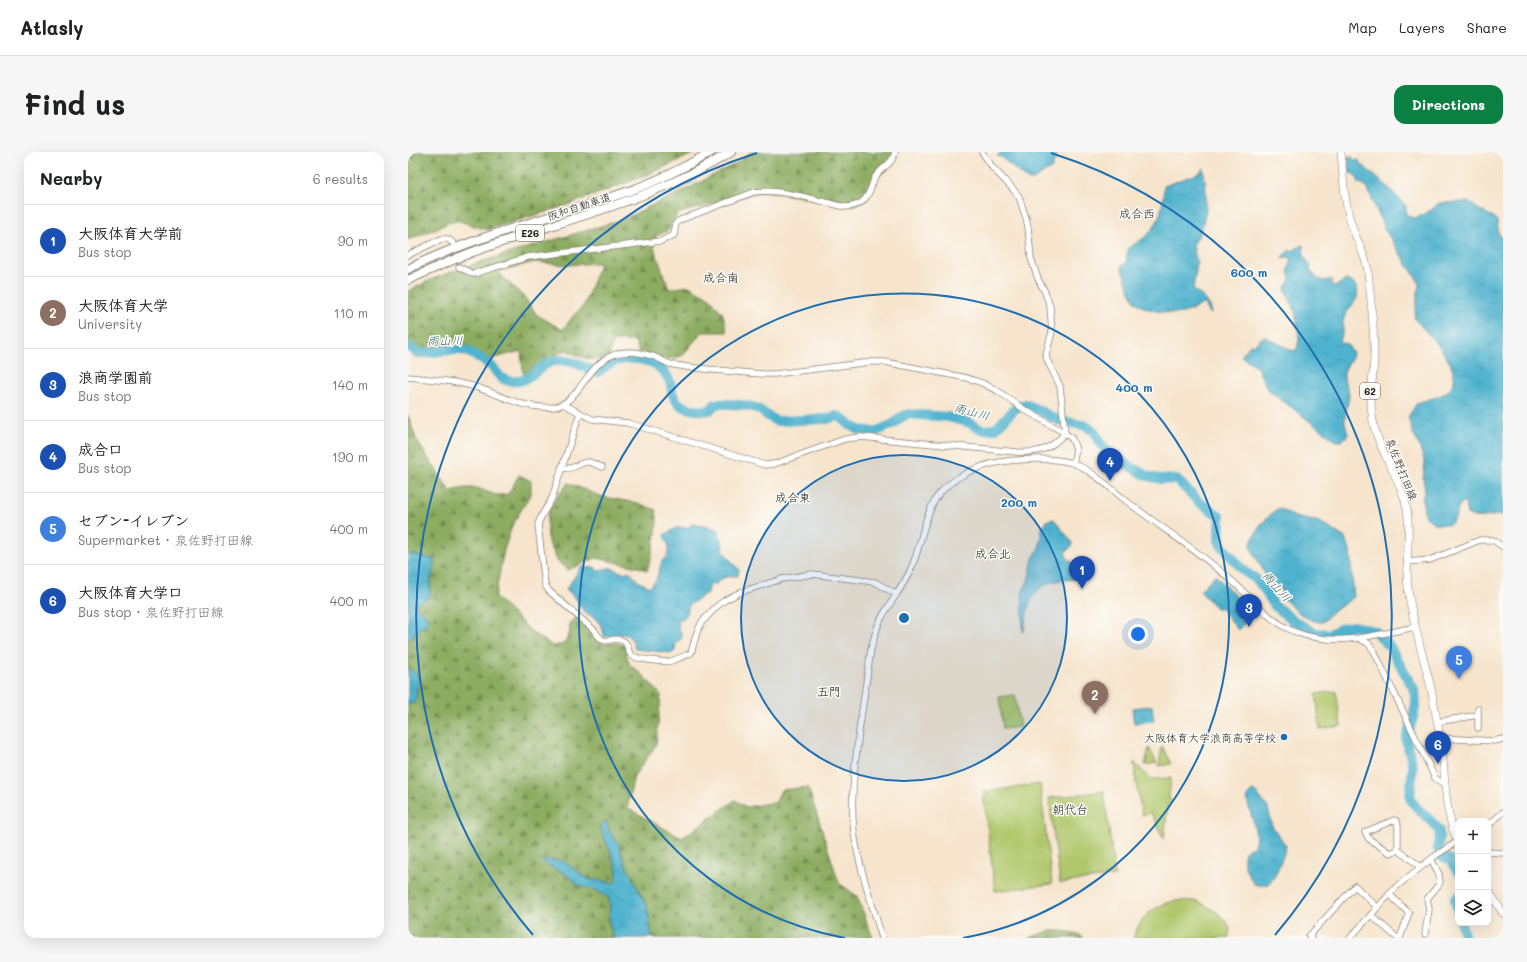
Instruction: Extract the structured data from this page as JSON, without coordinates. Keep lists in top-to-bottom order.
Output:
{
  "streets": {
    "highway": ["阪和自動車道", "E26"],
    "main road": ["62", "泉佐野打田線"]
  },
  "districts": [
    "成合西",
    "成合南",
    "成合東",
    "成合北",
    "五門",
    "朝代台"
  ],
  "water": ["雨山川"],
  "places": ["大阪体育大学浪商高等学校"],
  "page": {
    "header": "Atlasly",
    "nav": ["Map", "Layers", "Share"],
    "buttons": "Directions",
    "title": "Find us",
    "heading": ["Nearby", "6 results"],
    "list": [
      {
        "mark": "1",
        "name": "大阪体育大学前",
        "note": "Bus stop",
        "value": "90 m"
      },
      {
        "mark": "2",
        "name": "大阪体育大学",
        "note": "University",
        "value": "110 m"
      },
      {
        "mark": "3",
        "name": "浪商学園前",
        "note": "Bus stop",
        "value": "140 m"
      },
      {
        "mark": "4",
        "name": "成合口",
        "note": "Bus stop",
        "value": "190 m"
      },
      {
        "mark": "5",
        "name": "セブン-イレブン",
        "note": "Supermarket · 泉佐野打田線",
        "value": "400 m"
      },
      {
        "mark": "6",
        "name": "大阪体育大学口",
        "note": "Bus stop · 泉佐野打田線",
        "value": "400 m"
      }
    ],
    "pins": [
      "4",
      "1",
      "3",
      "5",
      "2",
      "6"
    ],
    "map_buttons": ["+", "−"]
  },
  "rings": ["600 m", "400 m", "200 m"]
}
